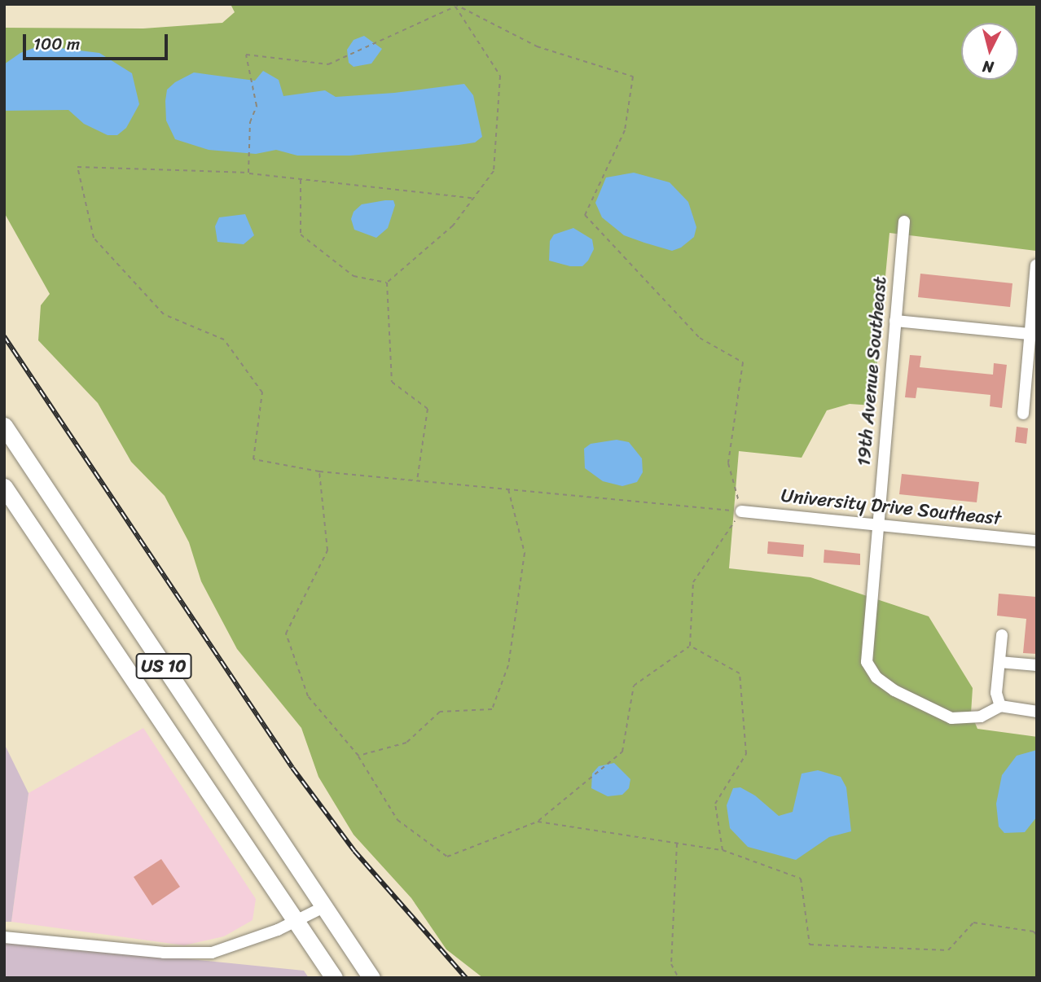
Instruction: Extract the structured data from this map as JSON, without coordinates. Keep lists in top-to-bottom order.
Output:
{
  "streets": {
    "highway": ["US 10"],
    "street": ["19th Avenue Southeast", "University Drive Southeast"]
  },
  "crossings": [
    ["19th Avenue Southeast", "University Drive Southeast"]
  ],
  "scale_bar": "100 m",
  "north": "bottom"
}
